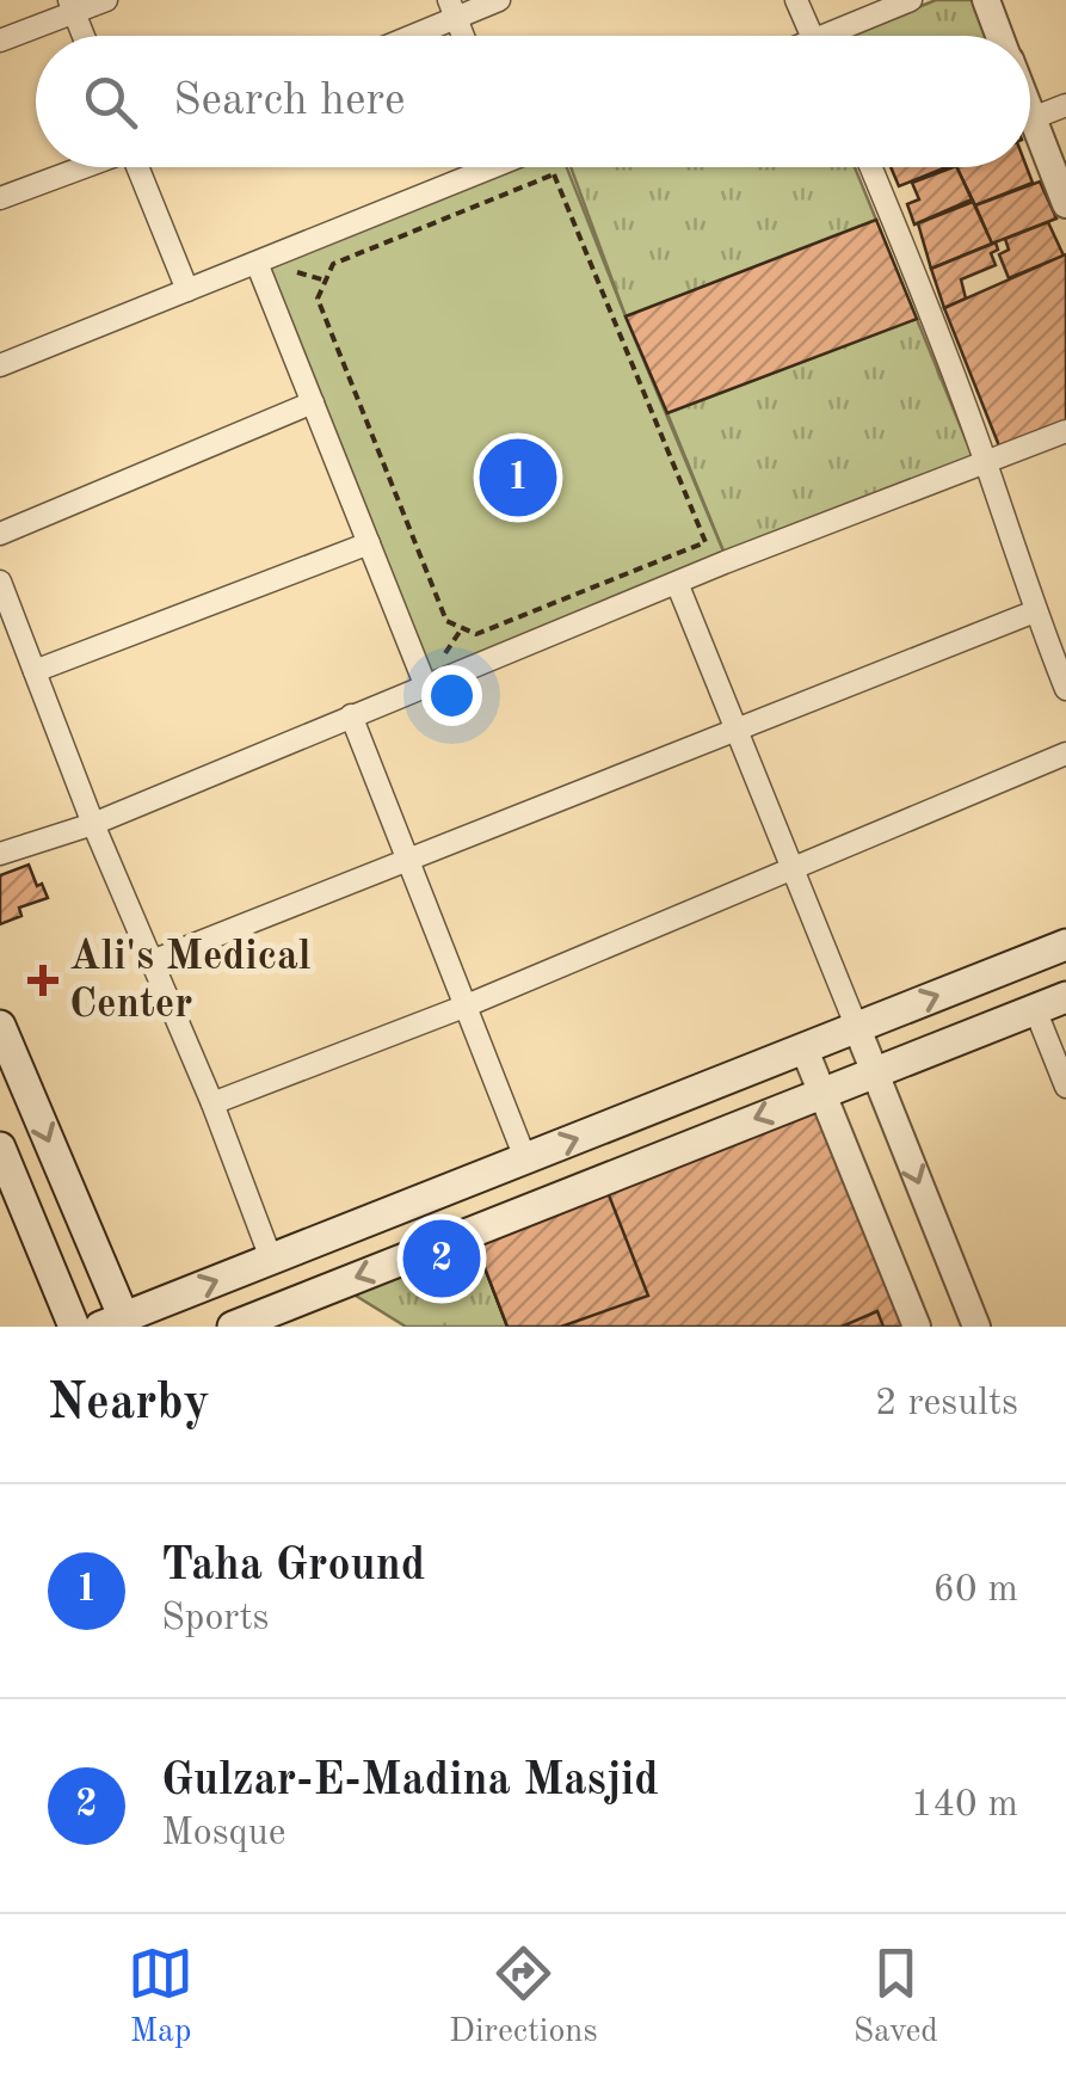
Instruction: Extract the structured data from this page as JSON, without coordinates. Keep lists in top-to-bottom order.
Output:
{
  "places": {
    "health": ["Ali's Medical Center"]
  },
  "page": {
    "search": "Search here",
    "pins": ["1", "2"],
    "heading": ["Nearby", "2 results"],
    "list": [
      {
        "mark": "1",
        "name": "Taha Ground",
        "note": "Sports",
        "value": "60 m"
      },
      {
        "mark": "2",
        "name": "Gulzar-E-Madina Masjid",
        "note": "Mosque",
        "value": "140 m"
      }
    ],
    "nav": ["Map", "Directions", "Saved"]
  }
}
